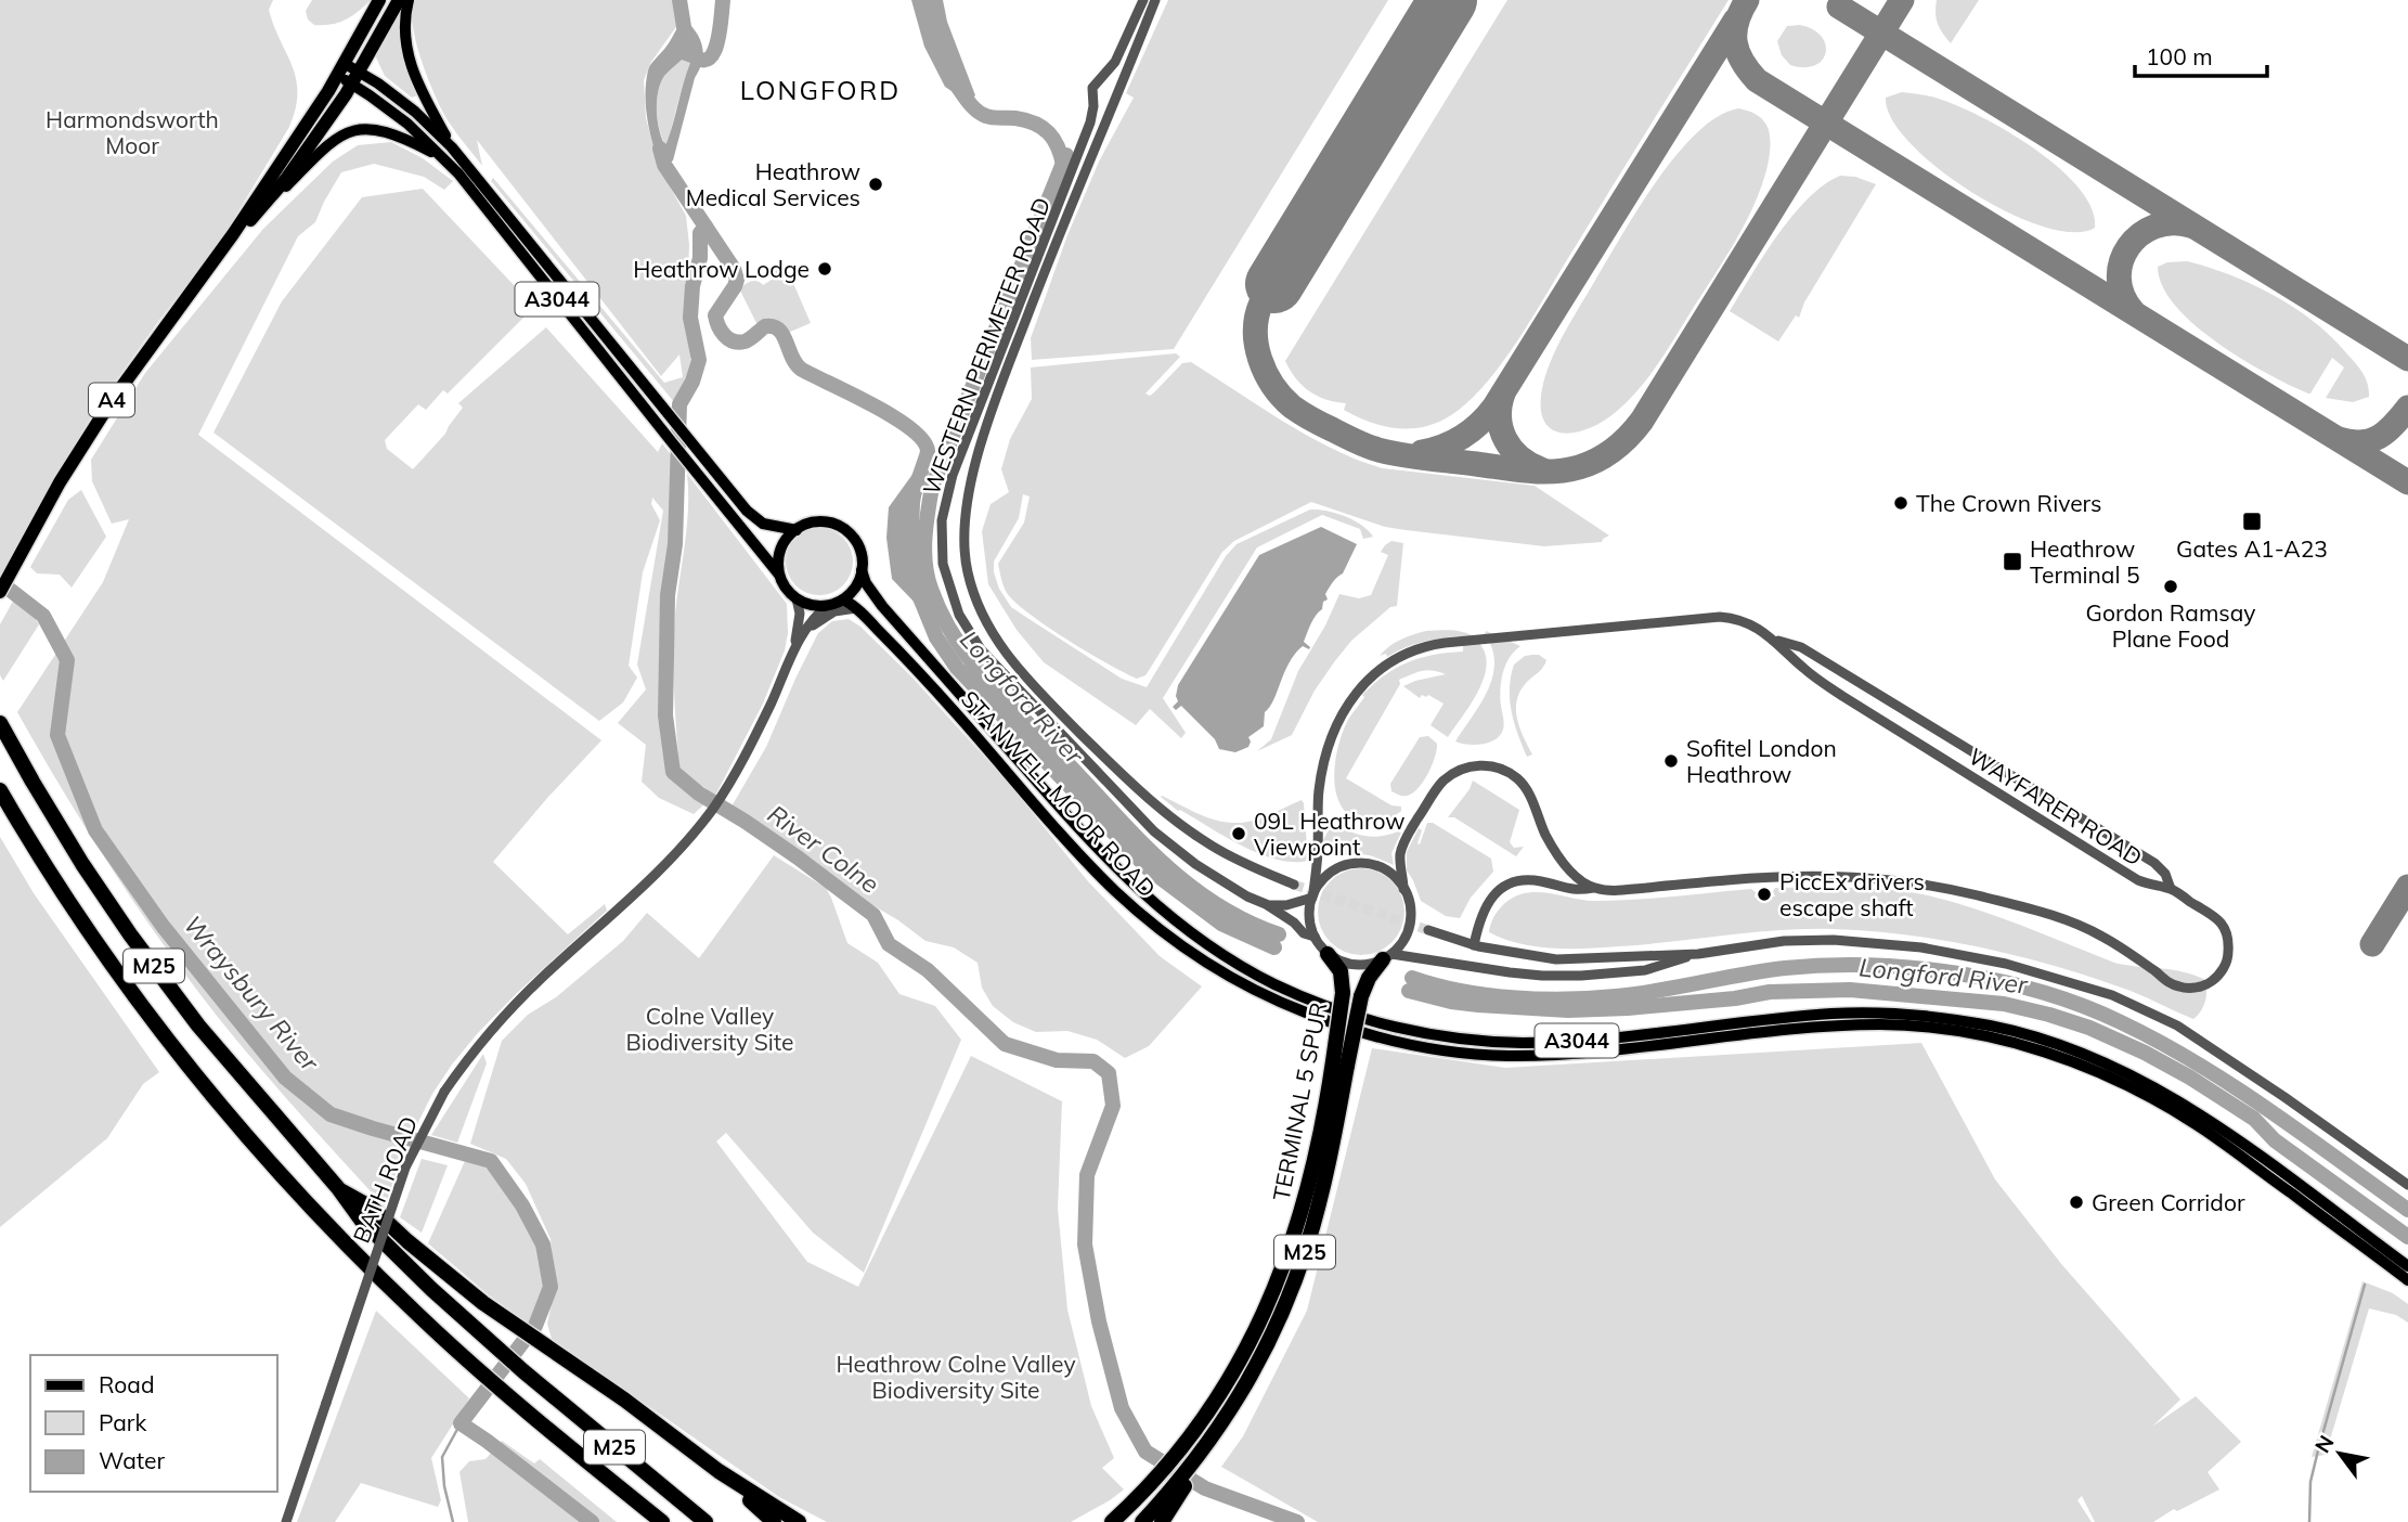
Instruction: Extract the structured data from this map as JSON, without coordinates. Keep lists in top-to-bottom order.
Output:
{
  "streets": {
    "highway": ["A4", "M25", "TERMINAL 5 SPUR"],
    "main road": ["A3044", "STANWELL MOOR ROAD"],
    "street": ["WESTERN PERIMETER ROAD", "WAYFARER ROAD", "BATH ROAD"]
  },
  "crossings": [
    ["A3044", "A4"],
    ["A3044", "STANWELL MOOR ROAD"],
    ["WESTERN PERIMETER ROAD", "WAYFARER ROAD"],
    ["WESTERN PERIMETER ROAD", "TERMINAL 5 SPUR"],
    ["WAYFARER ROAD", "TERMINAL 5 SPUR"],
    ["M25", "TERMINAL 5 SPUR"]
  ],
  "districts": ["LONGFORD"],
  "water": ["Longford River", "River Colne", "Wraysbury River"],
  "parks": ["Harmondsworth Moor", "Colne Valley Biodiversity Site", "Heathrow Colne Valley Biodiversity Site"],
  "places": {
    "other": [
      "Heathrow Medical Services",
      "Heathrow Lodge",
      "The Crown Rivers",
      "Gordon Ramsay Plane Food",
      "Sofitel London Heathrow",
      "09L Heathrow Viewpoint",
      "PiccEx drivers escape shaft",
      "Green Corridor"
    ],
    "transit": ["Gates A1-A23", "Heathrow Terminal 5"]
  },
  "legend": ["Road", "Park", "Water"],
  "scale_bar": "100 m",
  "north": "top left"
}
